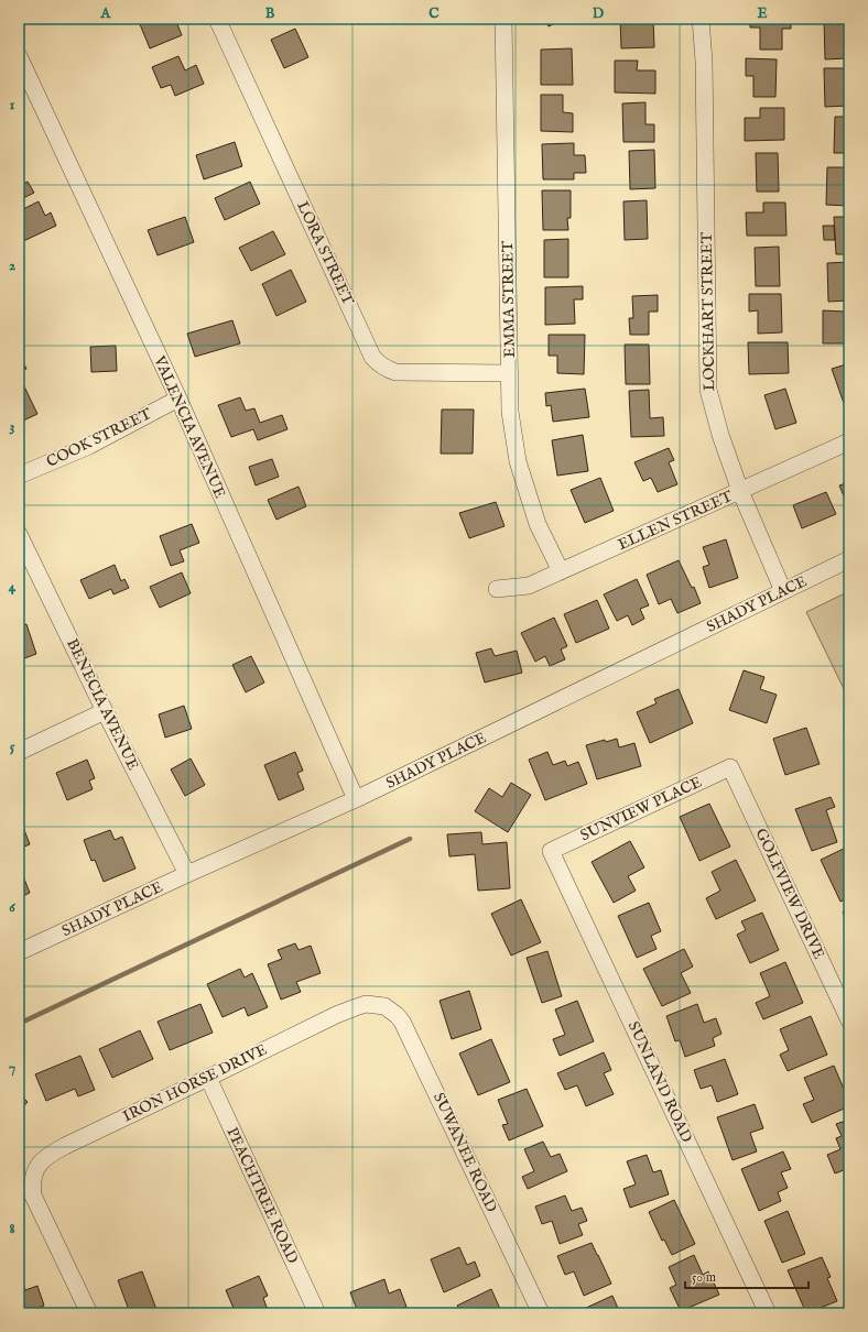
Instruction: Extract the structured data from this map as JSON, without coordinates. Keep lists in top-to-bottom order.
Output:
{
  "streets": {
    "street": [
      "LORA STREET",
      "EMMA STREET",
      "LOCKHART STREET",
      "VALENCIA AVENUE",
      "COOK STREET",
      "ELLEN STREET",
      "SHADY PLACE",
      "BENECIA AVENUE",
      "SUNVIEW PLACE",
      "GOLFVIEW DRIVE",
      "SUNLAND ROAD",
      "IRON HORSE DRIVE",
      "SUWANEE ROAD",
      "PEACHTREE ROAD"
    ]
  },
  "crossings": [
    ["LORA STREET", "EMMA STREET"],
    ["EMMA STREET", "ELLEN STREET"],
    ["LOCKHART STREET", "ELLEN STREET"],
    ["LOCKHART STREET", "SHADY PLACE"],
    ["VALENCIA AVENUE", "COOK STREET"],
    ["VALENCIA AVENUE", "SHADY PLACE"],
    ["SHADY PLACE", "BENECIA AVENUE"],
    ["SUNVIEW PLACE", "GOLFVIEW DRIVE"],
    ["SUNVIEW PLACE", "SUNLAND ROAD"],
    ["IRON HORSE DRIVE", "SUWANEE ROAD"],
    ["IRON HORSE DRIVE", "PEACHTREE ROAD"]
  ],
  "scale_bar": "50 m",
  "grid": {
    "columns": [
      "A",
      "B",
      "C",
      "D",
      "E"
    ],
    "rows": [
      "1",
      "2",
      "3",
      "4",
      "5",
      "6",
      "7",
      "8"
    ]
  }
}
